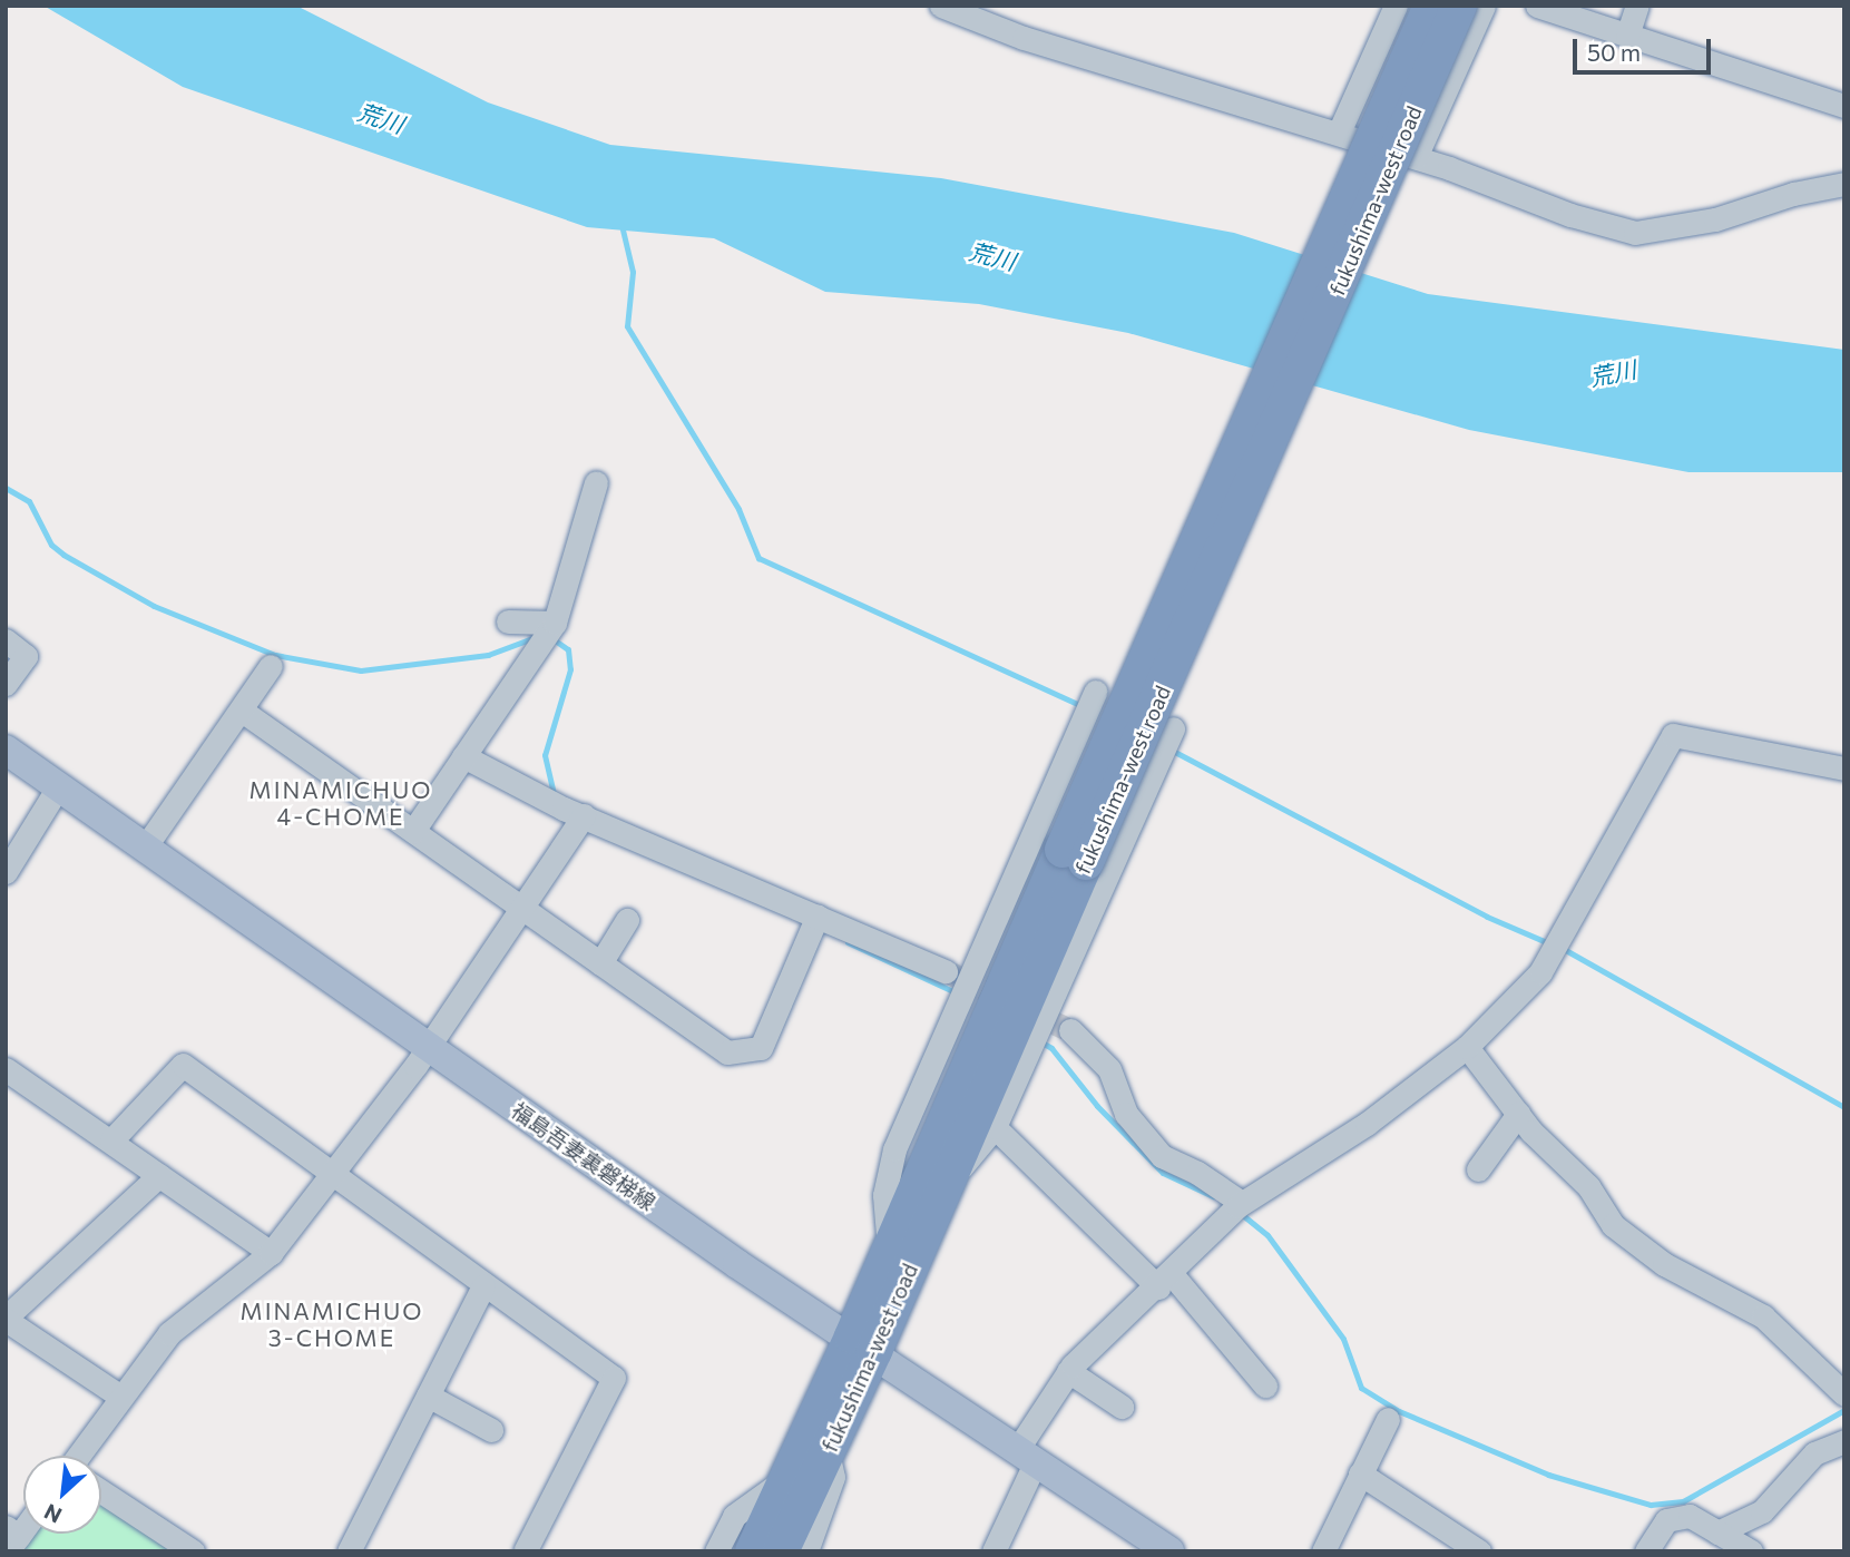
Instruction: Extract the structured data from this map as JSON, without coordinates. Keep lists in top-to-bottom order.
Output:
{
  "streets": {
    "highway": ["fukushima-west road"],
    "main road": ["福島吾妻裏磐梯線"]
  },
  "crossings": [
    ["fukushima-west road", "福島吾妻裏磐梯線"]
  ],
  "districts": ["MINAMICHUO 4-CHOME", "MINAMICHUO 3-CHOME"],
  "water": ["荒川"],
  "scale_bar": "50 m",
  "north": "bottom left"
}
